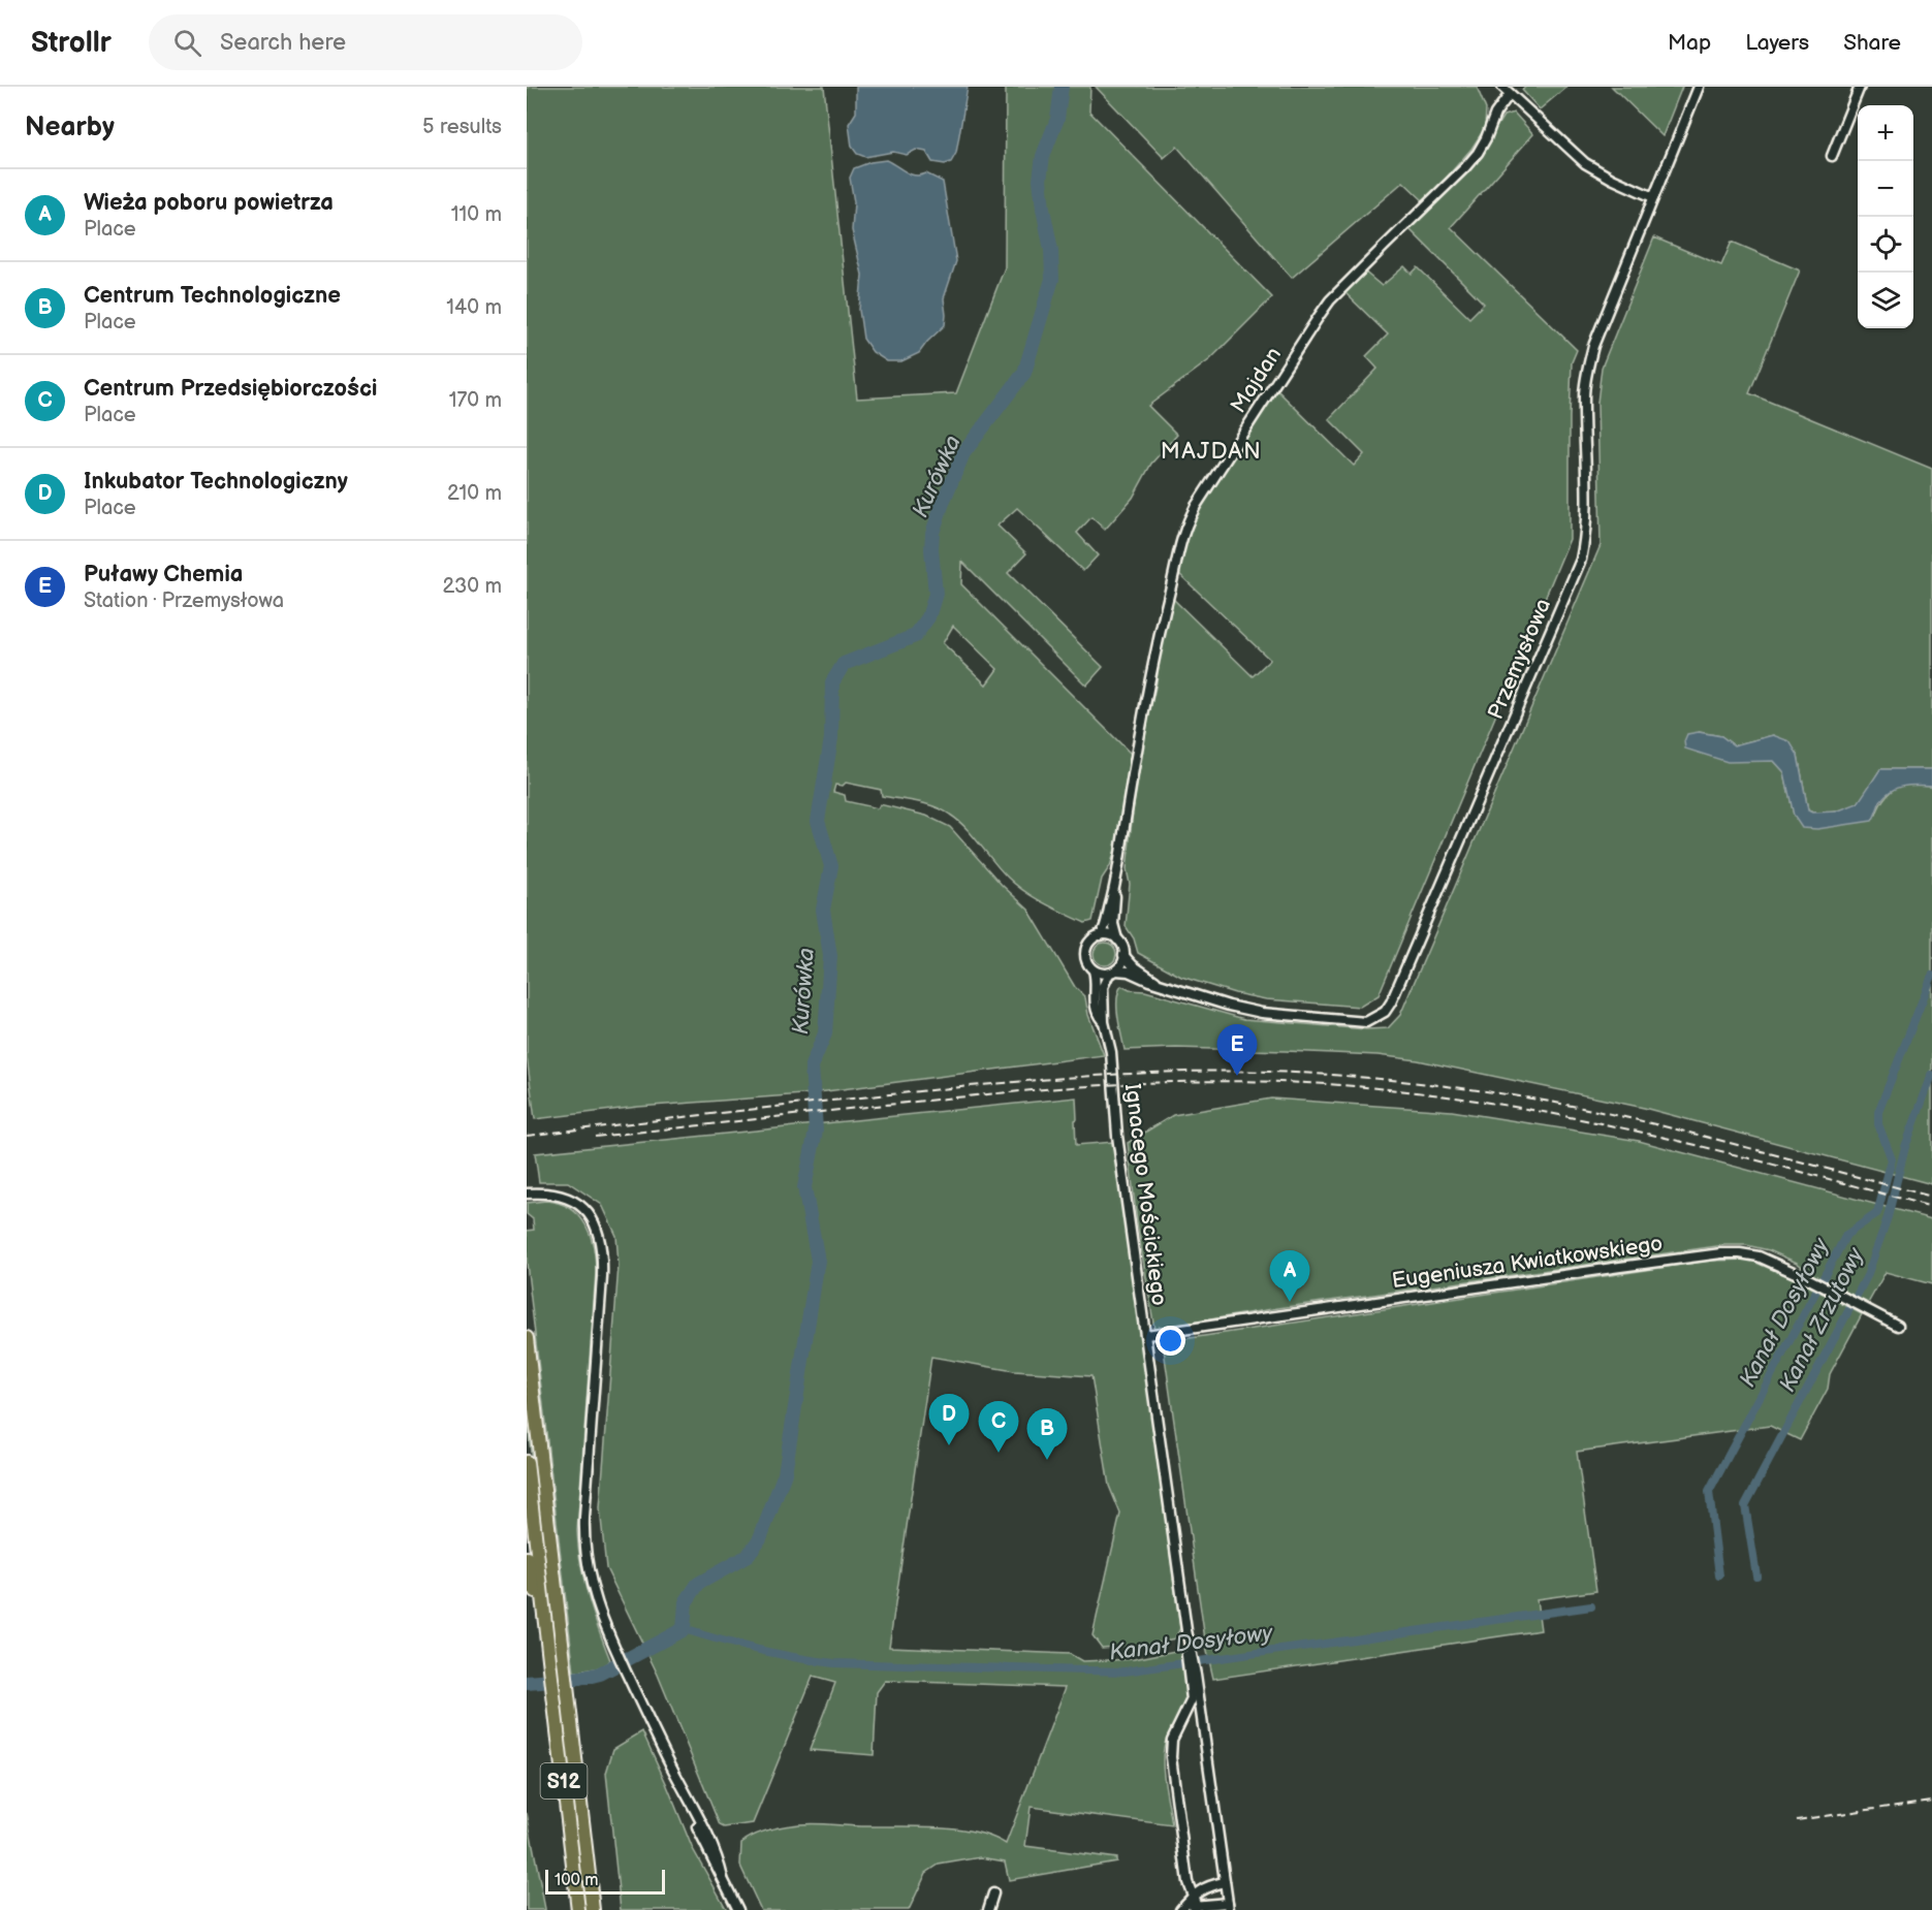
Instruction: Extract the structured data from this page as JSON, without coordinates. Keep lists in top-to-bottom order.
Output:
{
  "streets": {
    "highway": ["S12"],
    "street": [
      "Majdan",
      "Przemysłowa",
      "Ignacego Mościckiego",
      "Eugeniusza Kwiatkowskiego"
    ]
  },
  "crossings": [
    ["Majdan", "Przemysłowa"],
    ["Majdan", "Ignacego Mościckiego"],
    ["Przemysłowa", "Ignacego Mościckiego"],
    ["Ignacego Mościckiego", "Eugeniusza Kwiatkowskiego"]
  ],
  "districts": ["MAJDAN"],
  "water": ["Kurówka", "Kanał Dosyłowy", "Kanał Zrzutowy"],
  "scale_bar": "100 m",
  "page": {
    "header": "Strollr",
    "search": "Search here",
    "nav": ["Map", "Layers", "Share"],
    "heading": ["Nearby", "5 results"],
    "map_buttons": ["+", "−"],
    "list": [
      {
        "mark": "A",
        "name": "Wieża poboru powietrza",
        "note": "Place",
        "value": "110 m"
      },
      {
        "mark": "B",
        "name": "Centrum Technologiczne",
        "note": "Place",
        "value": "140 m"
      },
      {
        "mark": "C",
        "name": "Centrum Przedsiębiorczości",
        "note": "Place",
        "value": "170 m"
      },
      {
        "mark": "D",
        "name": "Inkubator Technologiczny",
        "note": "Place",
        "value": "210 m"
      },
      {
        "mark": "E",
        "name": "Puławy Chemia",
        "note": "Station · Przemysłowa",
        "value": "230 m"
      }
    ],
    "pins": [
      "E",
      "A",
      "D",
      "C",
      "B"
    ],
    "scale": "100 m"
  }
}
